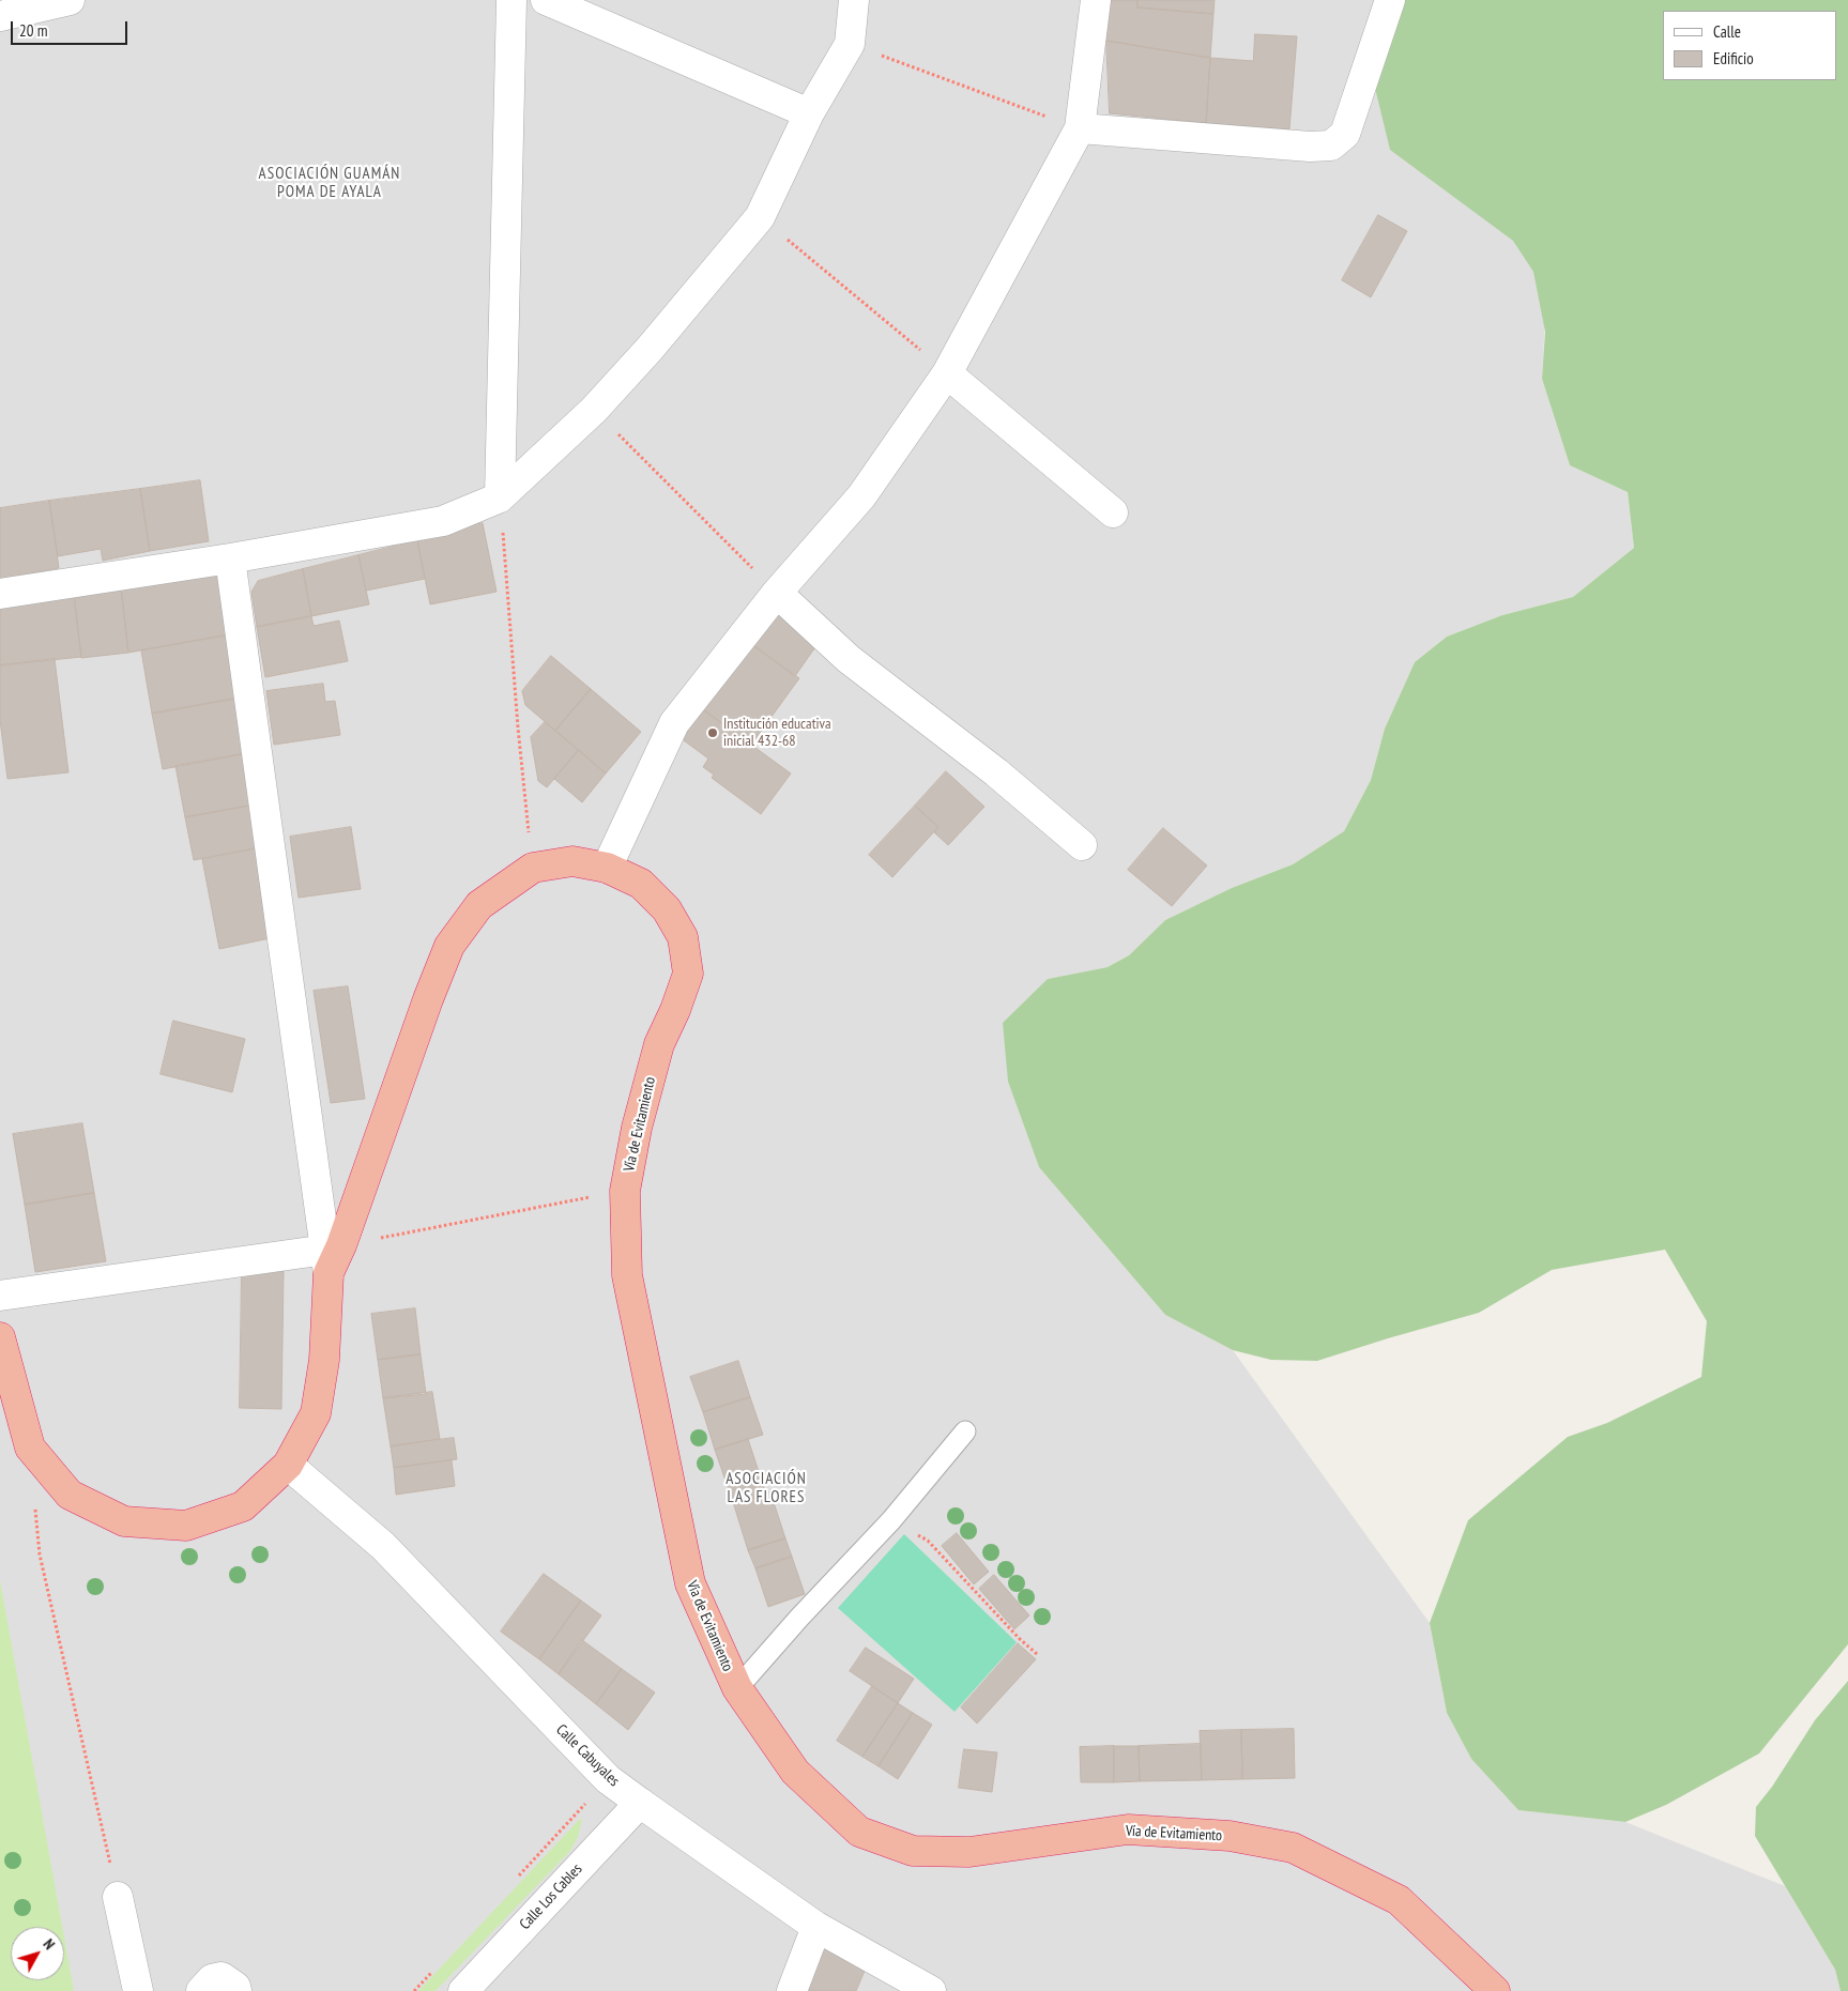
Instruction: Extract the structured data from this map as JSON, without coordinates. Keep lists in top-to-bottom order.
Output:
{
  "streets": {
    "highway": ["Vía de Evitamiento"],
    "street": ["Calle Cabuyales", "Calle Los Cables"]
  },
  "crossings": [
    ["Vía de Evitamiento", "Calle Cabuyales"],
    ["Calle Cabuyales", "Calle Los Cables"]
  ],
  "districts": ["ASOCIACIÓN GUAMÁN POMA DE AYALA", "ASOCIACIÓN LAS FLORES"],
  "places": ["Institución educativa inicial 432-68"],
  "legend": ["Calle", "Edificio"],
  "scale_bar": "20 m",
  "north": "top right"
}
